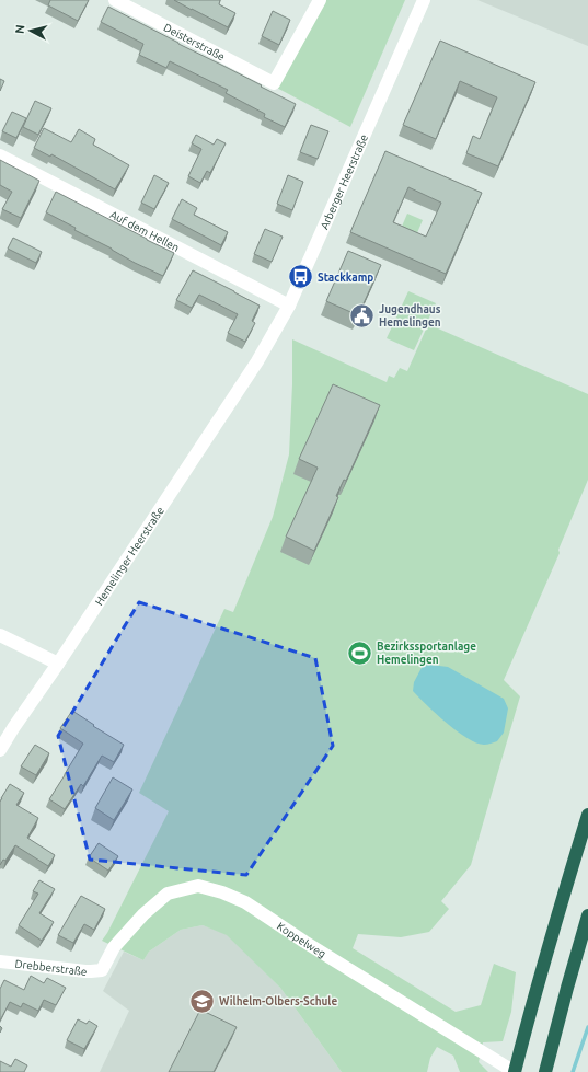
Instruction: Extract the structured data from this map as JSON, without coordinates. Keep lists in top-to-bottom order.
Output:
{
  "streets": {
    "street": [
      "Deisterstraße",
      "Arberger Heerstraße",
      "Auf dem Hellen",
      "Hemelinger Heerstraße",
      "Koppelweg",
      "Drebberstraße"
    ]
  },
  "crossings": [
    ["Arberger Heerstraße", "Auf dem Hellen"],
    ["Arberger Heerstraße", "Hemelinger Heerstraße"],
    ["Koppelweg", "Drebberstraße"]
  ],
  "places": {
    "bus stop": ["Stackkamp"],
    "public building": ["Jugendhaus Hemelingen"],
    "sports": ["Bezirkssportanlage Hemelingen"],
    "school or university": ["Wilhelm-Olbers-Schule"]
  },
  "north": "left"
}
